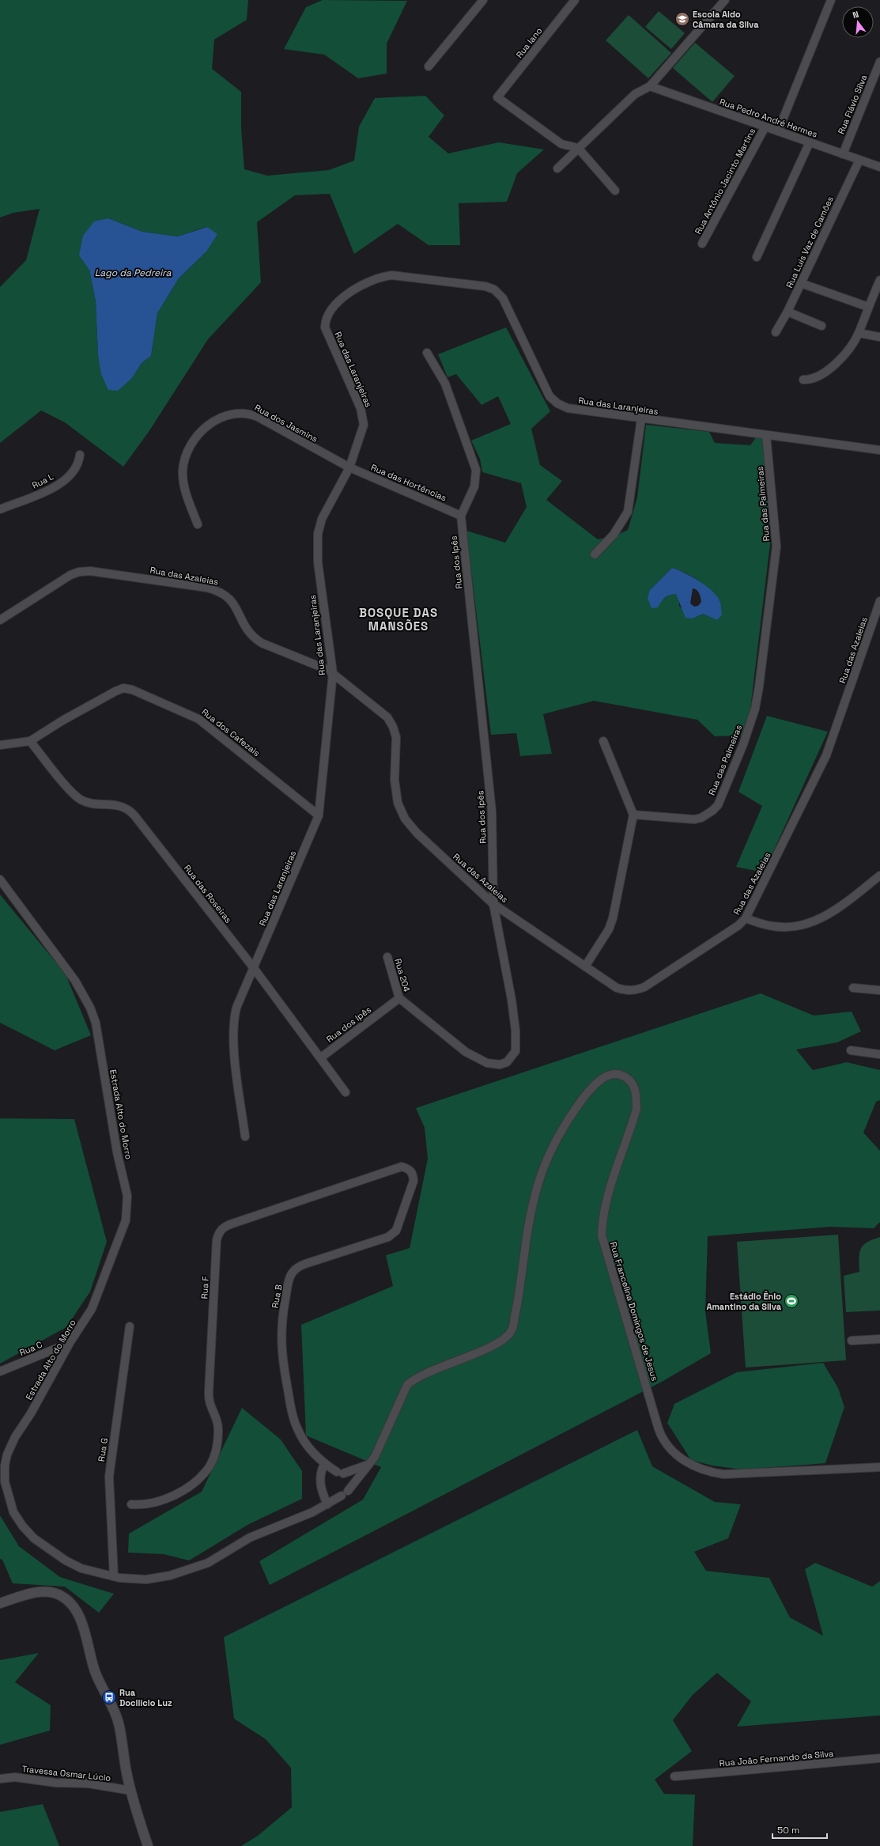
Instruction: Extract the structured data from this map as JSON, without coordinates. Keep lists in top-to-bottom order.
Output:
{
  "streets": {
    "street": [
      "Rua Iano",
      "Rua Flávio Silva",
      "Rua Pedro André Hermes",
      "Rua Antônio Jacinto Martins",
      "Rua Luís Vaz de Camões",
      "Rua das Laranjeiras",
      "Rua dos Jasmins",
      "Rua L",
      "Rua das Hortências",
      "Rua das Palmeiras",
      "Rua dos Ipês",
      "Rua das Azaleias",
      "Rua dos Cafezais",
      "Rua das Roseiras",
      "Rua 204",
      "Estrada Alto do Morro",
      "Rua F",
      "Rua B",
      "Rua Francelina Domingos de Jesus",
      "Rua C",
      "Rua G",
      "Rua João Fernando da Silva",
      "Travessa Osmar Lúcio"
    ]
  },
  "crossings": [
    ["Rua Flávio Silva", "Rua Pedro André Hermes"],
    ["Rua Pedro André Hermes", "Rua Antônio Jacinto Martins"],
    ["Rua Pedro André Hermes", "Rua Luís Vaz de Camões"],
    ["Rua das Laranjeiras", "Rua dos Jasmins"],
    ["Rua das Laranjeiras", "Rua das Hortências"],
    ["Rua das Laranjeiras", "Rua das Palmeiras"],
    ["Rua das Laranjeiras", "Rua das Azaleias"],
    ["Rua das Laranjeiras", "Rua dos Cafezais"],
    ["Rua das Laranjeiras", "Rua das Roseiras"],
    ["Rua dos Jasmins", "Rua das Hortências"],
    ["Rua das Hortências", "Rua dos Ipês"],
    ["Rua dos Ipês", "Rua das Azaleias"],
    ["Rua dos Ipês", "Rua das Roseiras"],
    ["Rua dos Ipês", "Rua 204"],
    ["Rua dos Cafezais", "Rua das Roseiras"],
    ["Estrada Alto do Morro", "Rua Francelina Domingos de Jesus"],
    ["Estrada Alto do Morro", "Rua C"],
    ["Estrada Alto do Morro", "Rua G"],
    ["Rua F", "Rua B"],
    ["Rua B", "Rua Francelina Domingos de Jesus"]
  ],
  "districts": ["BOSQUE DAS MANSÕES"],
  "water": ["Lago da Pedreira"],
  "places": {
    "school or university": ["Escola Aldo Câmara da Silva"],
    "sports": ["Estádio Ênio Amantino da Silva"],
    "bus stop": ["Rua Docilício Luz"]
  },
  "scale_bar": "50 m",
  "north": "top"
}
